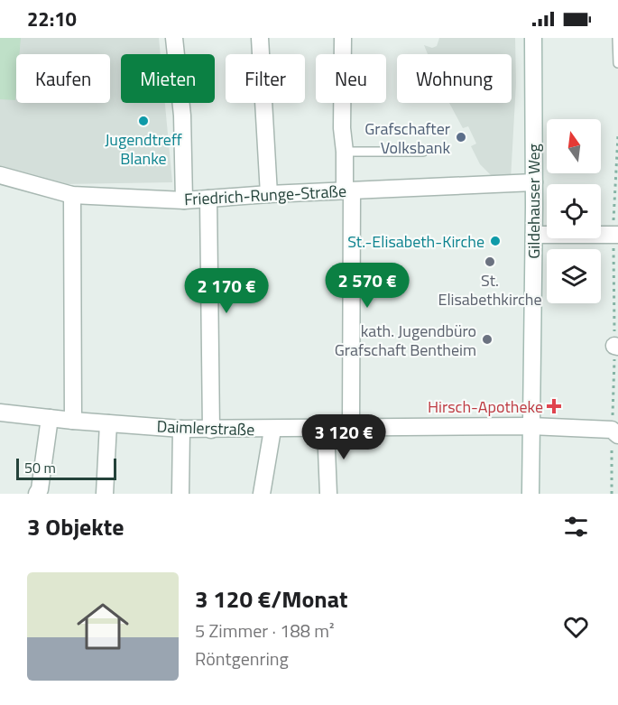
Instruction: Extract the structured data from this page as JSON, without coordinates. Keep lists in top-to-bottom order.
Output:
{
  "streets": {
    "street": ["Friedrich-Runge-Straße", "Gildehauser Weg", "Daimlerstraße"]
  },
  "crossings": [
    ["Friedrich-Runge-Straße", "Gildehauser Weg"],
    ["Gildehauser Weg", "Daimlerstraße"]
  ],
  "places": {
    "other": [
      "Jugendtreff Blanke",
      "Grafschafter Volksbank",
      "St.-Elisabeth-Kirche",
      "St. Elisabethkirche",
      "kath. Jugendbüro Grafschaft Bentheim"
    ],
    "health": ["Hirsch-Apotheke"]
  },
  "scale_bar": "50 m",
  "north": "top",
  "page": {
    "status": "22:10",
    "chip": [
      "Kaufen",
      "Mieten",
      "Filter",
      "Neu",
      "Wohnung"
    ],
    "price": ["2 570 €", "2 170 €", "3 120 €"],
    "scale": "50 m",
    "heading": "3 Objekte",
    "list": [
      {
        "name": "3 120 €/Monat",
        "note": "5 Zimmer · 188 m² · Röntgenring"
      }
    ]
  }
}
